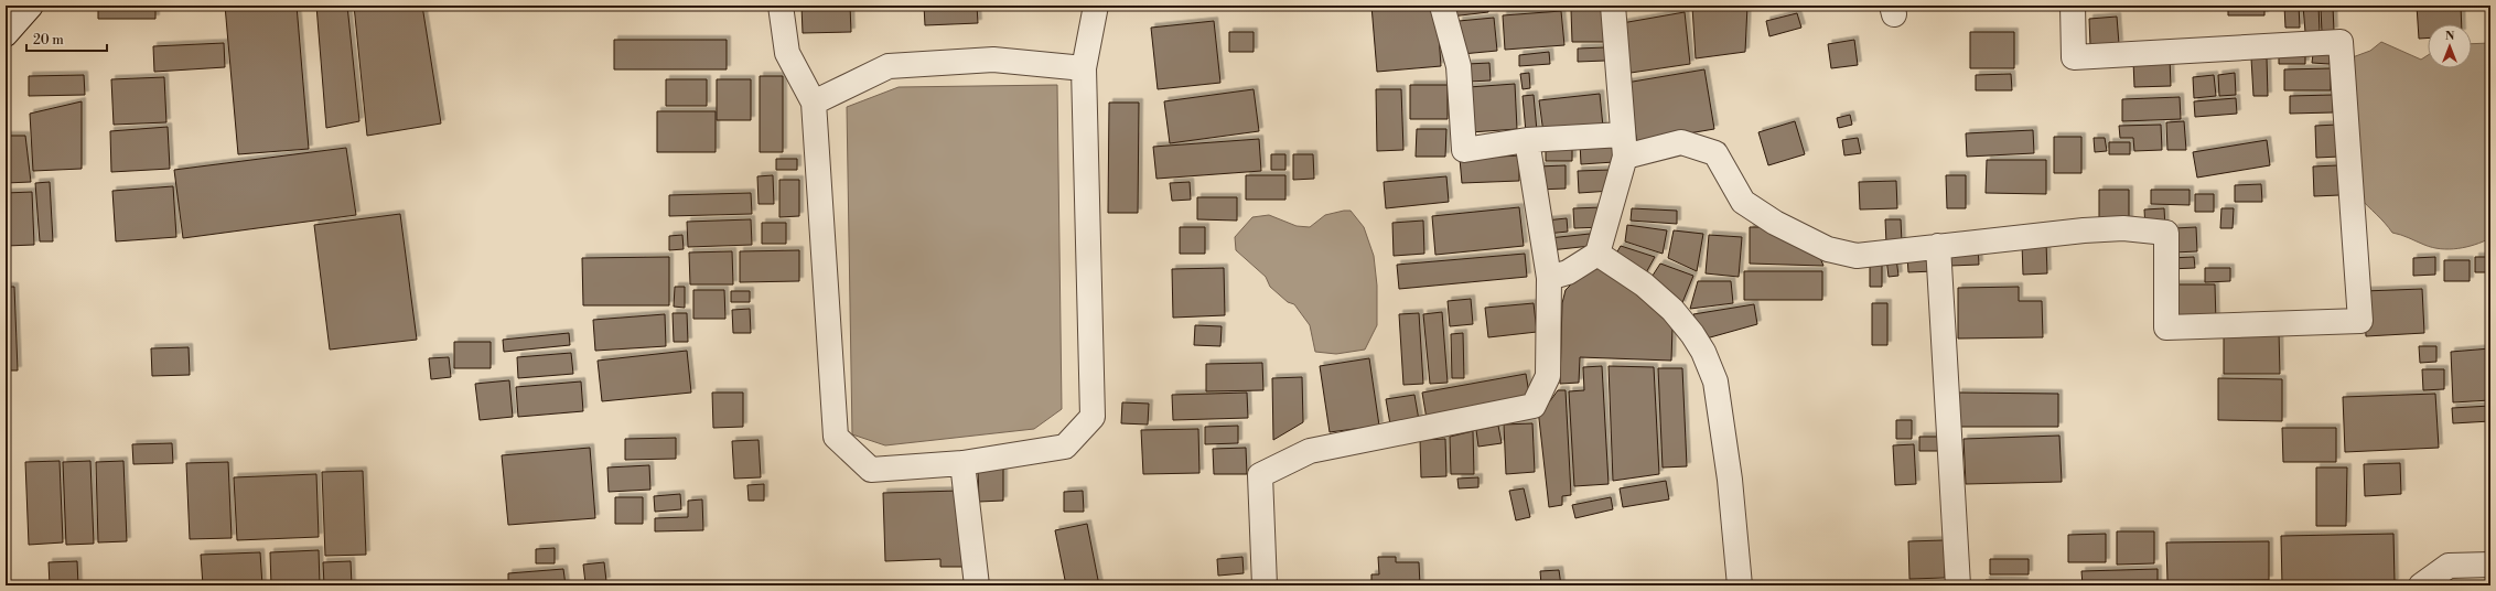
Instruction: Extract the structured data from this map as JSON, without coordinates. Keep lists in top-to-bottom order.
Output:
{
  "scale_bar": "20 m",
  "north": "top"
}
